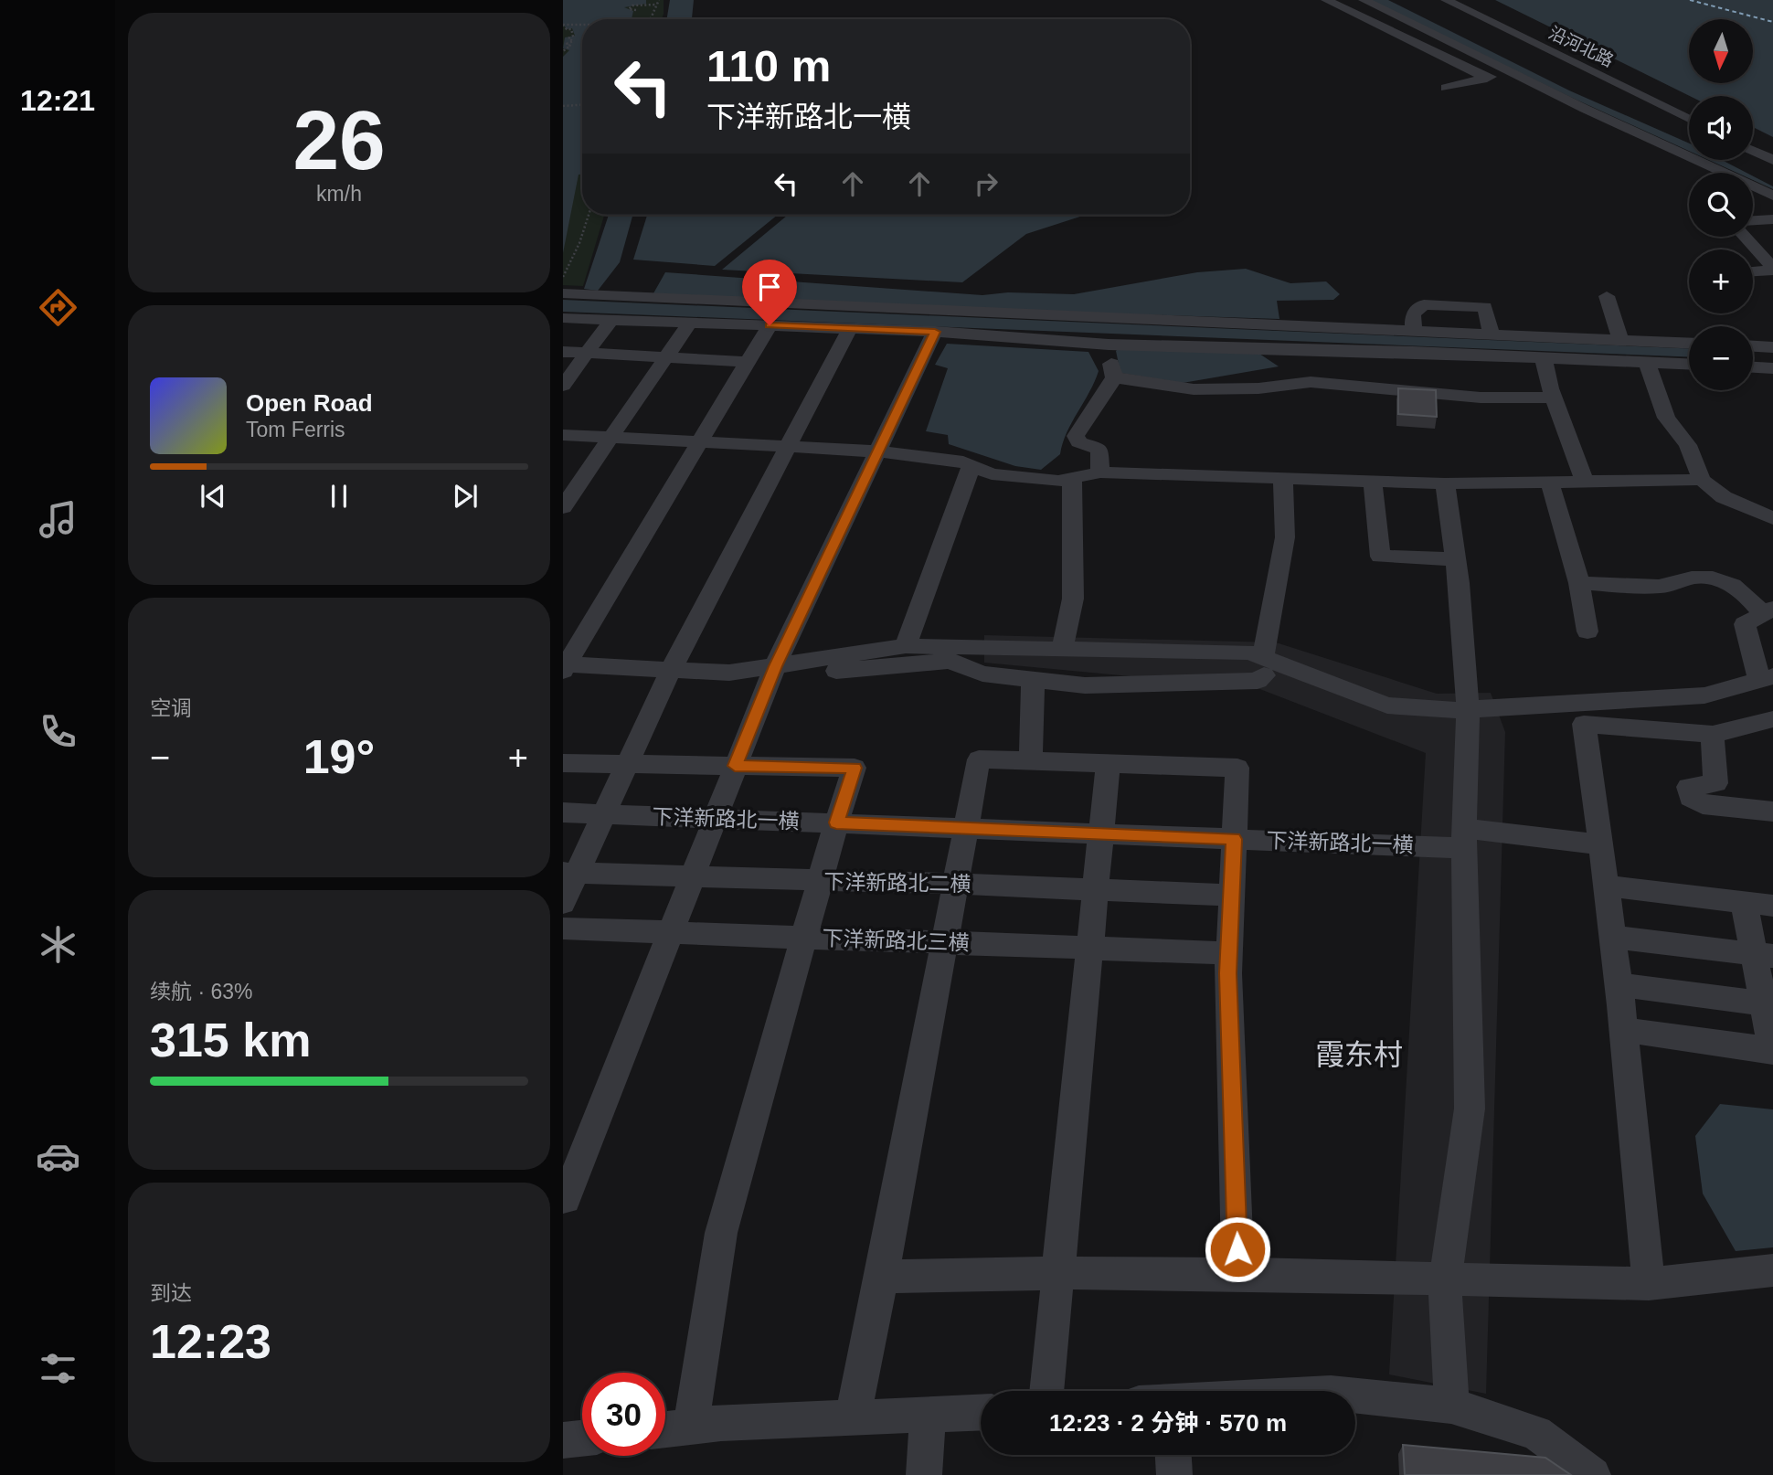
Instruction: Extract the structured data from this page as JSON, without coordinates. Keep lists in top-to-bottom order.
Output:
{
  "streets": {
    "street": [
      "沿河北路",
      "下洋新路北一横",
      "下洋新路北二横",
      "下洋新路北三横"
    ]
  },
  "districts": ["霞东村"],
  "north": "bottom",
  "page": {
    "tabs": "12:21",
    "tile": [
      ["26", "km/h"],
      "空调",
      ["续航 · 63%", "315 km"],
      ["到达", "12:23"]
    ],
    "map_buttons": ["+", "−"],
    "turn": ["110 m", "下洋新路北一横"],
    "song": ["Open Road", "Tom Ferris"],
    "heat": ["−", "19°", "+"],
    "limit": "30",
    "trip": "12:23 · 2 分钟 · 570 m"
  }
}
